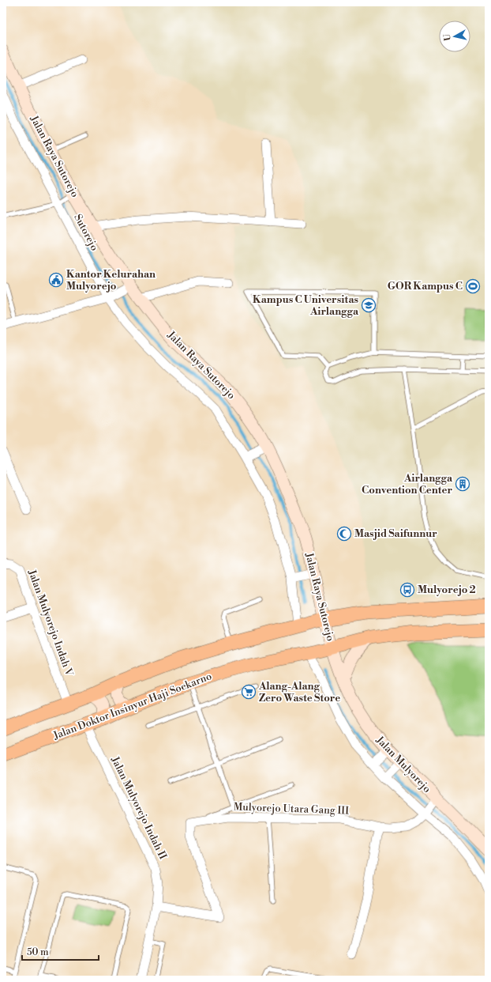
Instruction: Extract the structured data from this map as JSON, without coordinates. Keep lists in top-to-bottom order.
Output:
{
  "streets": {
    "main road": ["Jalan Raya Sutorejo", "Jalan Doktor Insinyur Haji Soekarno", "Jalan Mulyorejo"],
    "street": [
      "Sutorejo",
      "Jalan Mulyorejo Indah V",
      "Jalan Mulyorejo Indah II",
      "Mulyorejo Utara Gang III"
    ]
  },
  "crossings": [
    ["Jalan Raya Sutorejo", "Jalan Doktor Insinyur Haji Soekarno"],
    ["Jalan Raya Sutorejo", "Jalan Mulyorejo"],
    ["Jalan Doktor Insinyur Haji Soekarno", "Jalan Mulyorejo"],
    ["Jalan Doktor Insinyur Haji Soekarno", "Jalan Mulyorejo Indah II"],
    ["Jalan Mulyorejo", "Mulyorejo Utara Gang III"],
    ["Jalan Mulyorejo Indah II", "Mulyorejo Utara Gang III"]
  ],
  "places": {
    "public building": ["Kantor Kelurahan Mulyorejo"],
    "sports": ["GOR Kampus C"],
    "school or university": ["Kampus C Universitas Airlangga"],
    "building": ["Airlangga Convention Center"],
    "mosque": ["Masjid Saifunnur"],
    "bus stop": ["Mulyorejo 2"],
    "supermarket": ["Alang-Alang Zero Waste Store"]
  },
  "scale_bar": "50 m",
  "north": "left"
}
